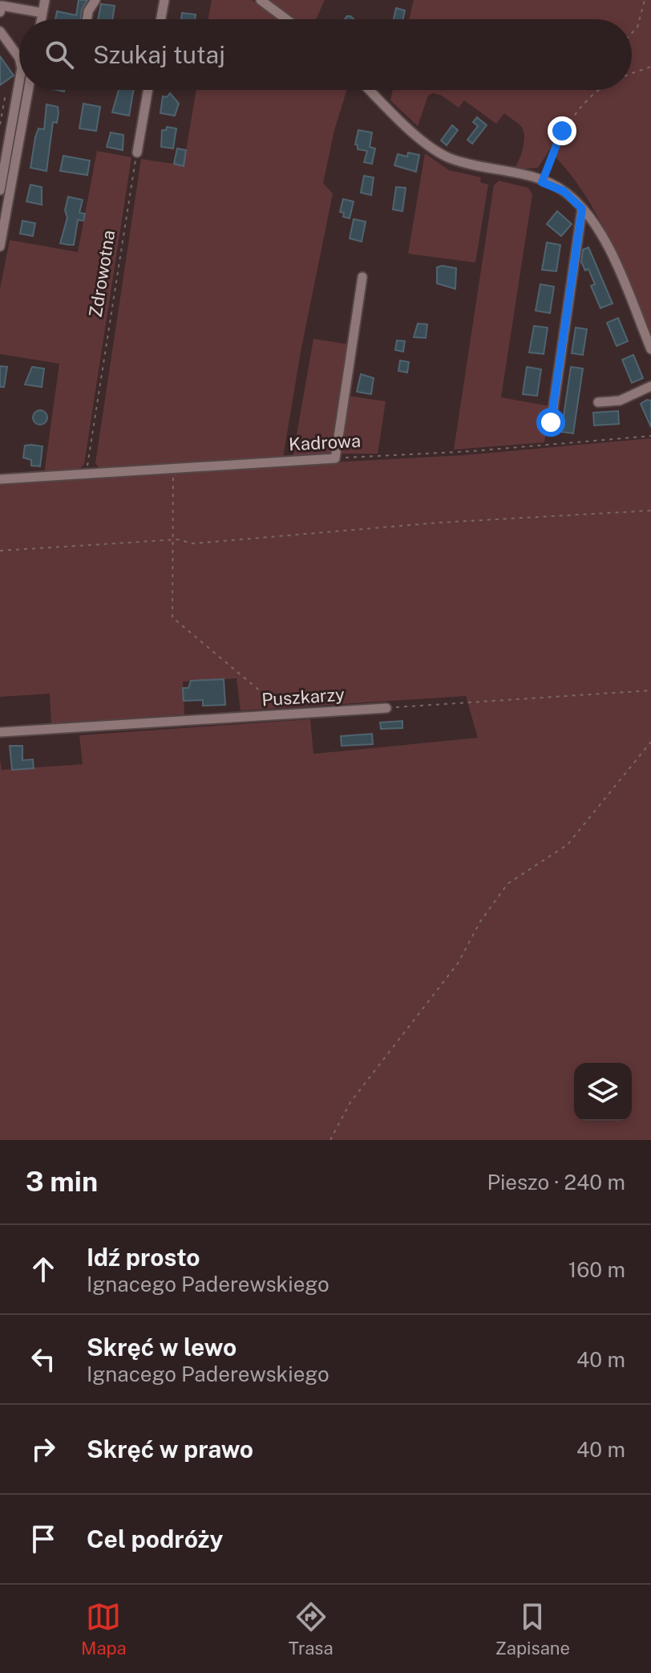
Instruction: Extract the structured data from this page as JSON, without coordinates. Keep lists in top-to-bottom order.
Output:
{
  "streets": {
    "street": ["Kadrowa", "Puszkarzy"],
    "path": ["Zdrowotna"]
  },
  "crossings": [
    ["Zdrowotna", "Kadrowa"]
  ],
  "page": {
    "search": "Szukaj tutaj",
    "heading": ["3 min", "Pieszo · 240 m"],
    "list": [
      ["Idź prosto", "Ignacego Paderewskiego", "160 m"],
      ["Skręć w lewo", "Ignacego Paderewskiego", "40 m"],
      ["Skręć w prawo", "40 m"],
      "Cel podróży"
    ],
    "nav": ["Mapa", "Trasa", "Zapisane"]
  }
}
